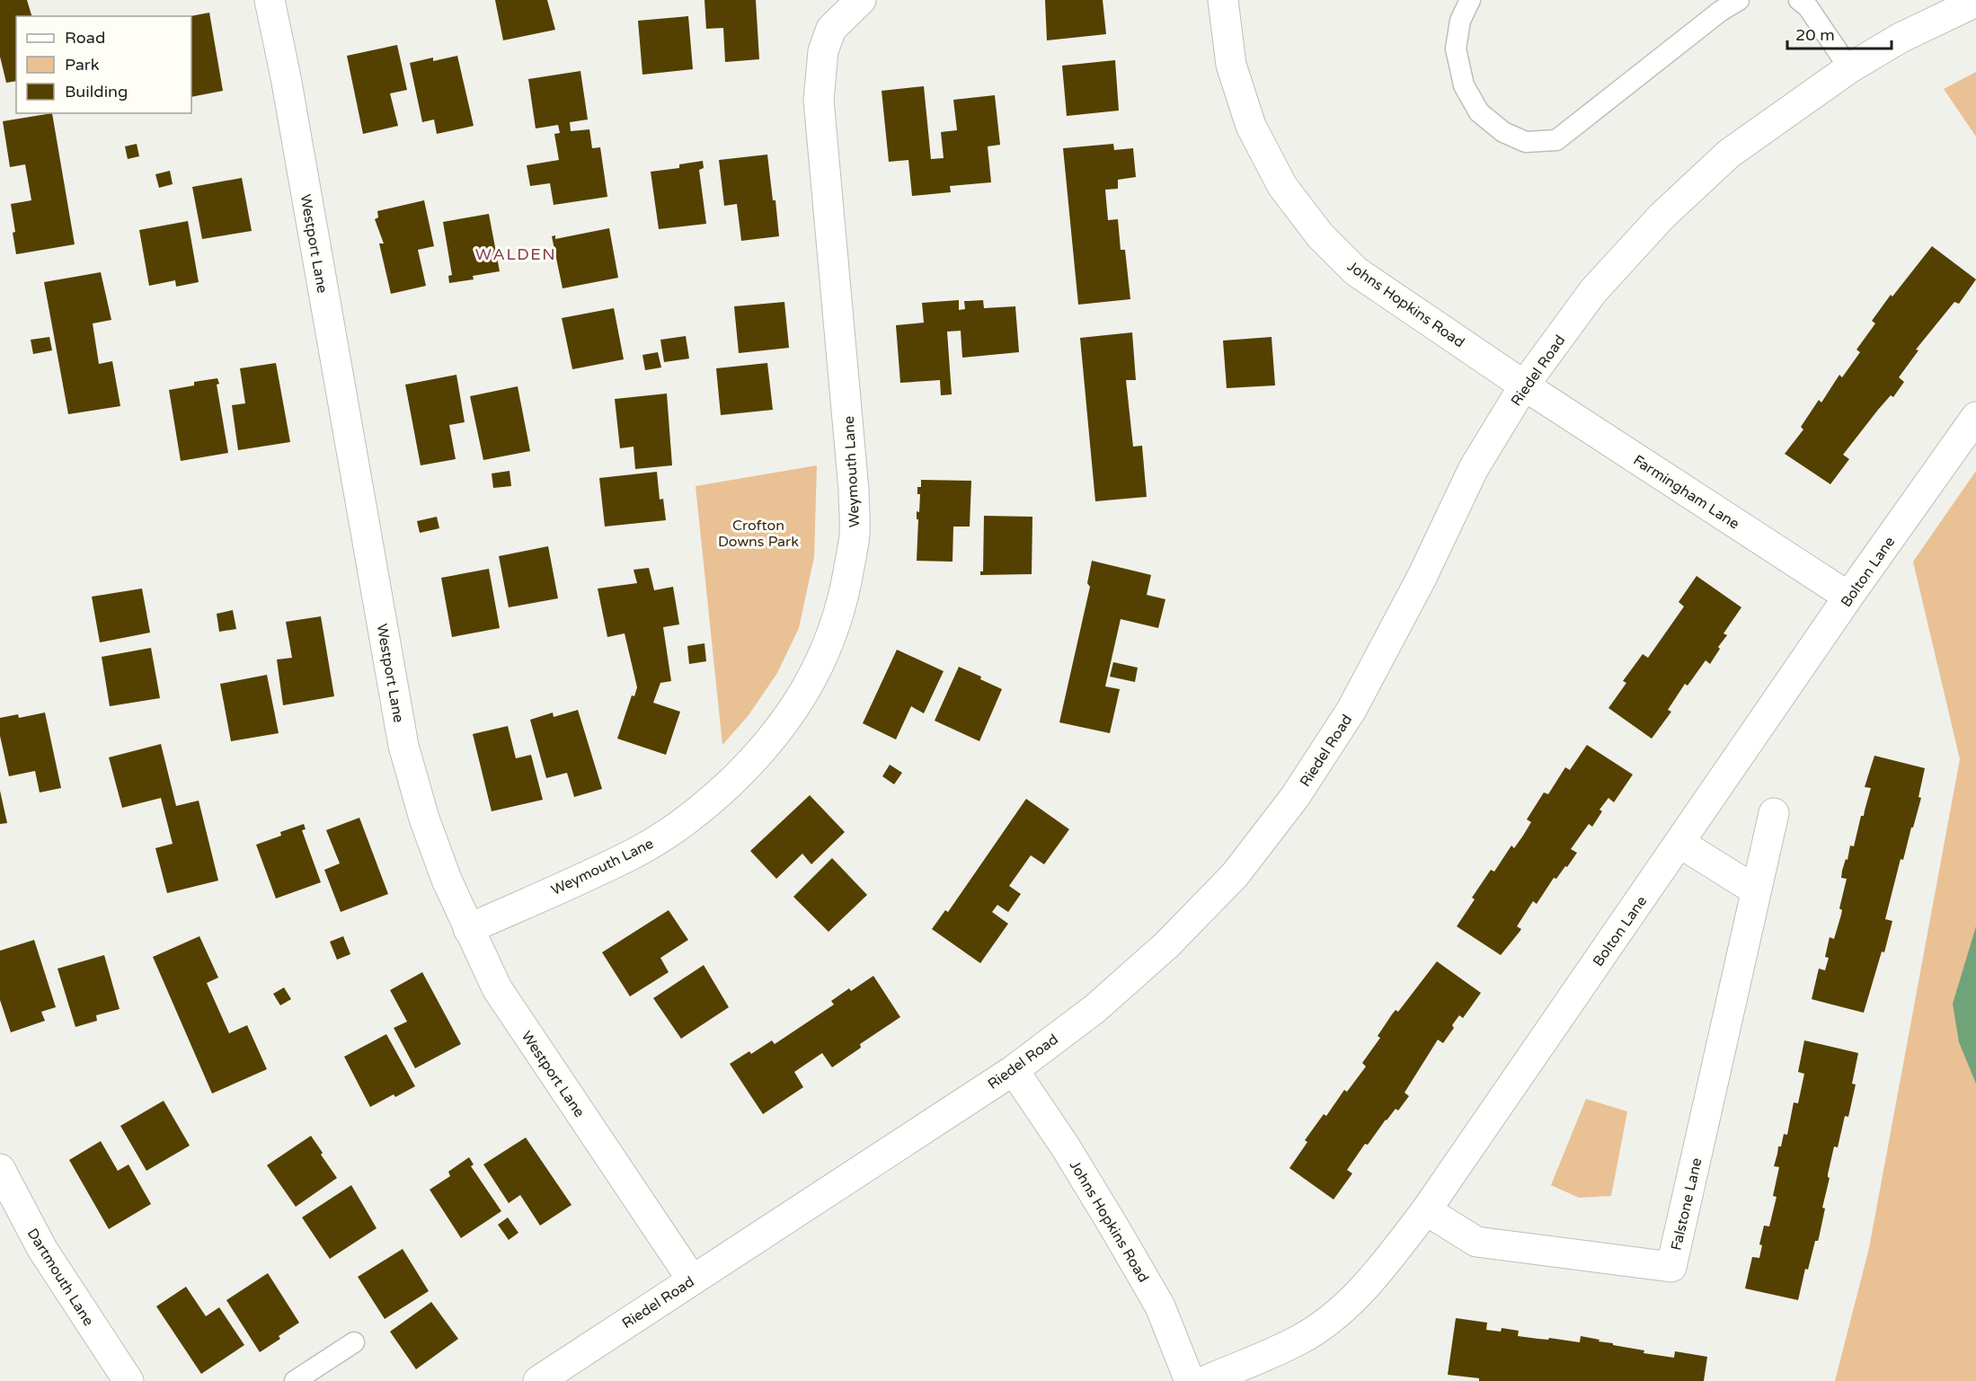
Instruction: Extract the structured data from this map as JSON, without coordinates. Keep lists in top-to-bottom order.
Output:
{
  "streets": {
    "street": [
      "Westport Lane",
      "Johns Hopkins Road",
      "Riedel Road",
      "Weymouth Lane",
      "Farmingham Lane",
      "Bolton Lane",
      "Falstone Lane",
      "Dartmouth Lane"
    ]
  },
  "crossings": [
    ["Westport Lane", "Riedel Road"],
    ["Westport Lane", "Weymouth Lane"],
    ["Johns Hopkins Road", "Riedel Road"],
    ["Johns Hopkins Road", "Farmingham Lane"],
    ["Riedel Road", "Farmingham Lane"],
    ["Farmingham Lane", "Bolton Lane"],
    ["Bolton Lane", "Falstone Lane"]
  ],
  "districts": ["WALDEN"],
  "parks": ["Crofton Downs Park"],
  "legend": ["Road", "Park", "Building"],
  "scale_bar": "20 m"
}
